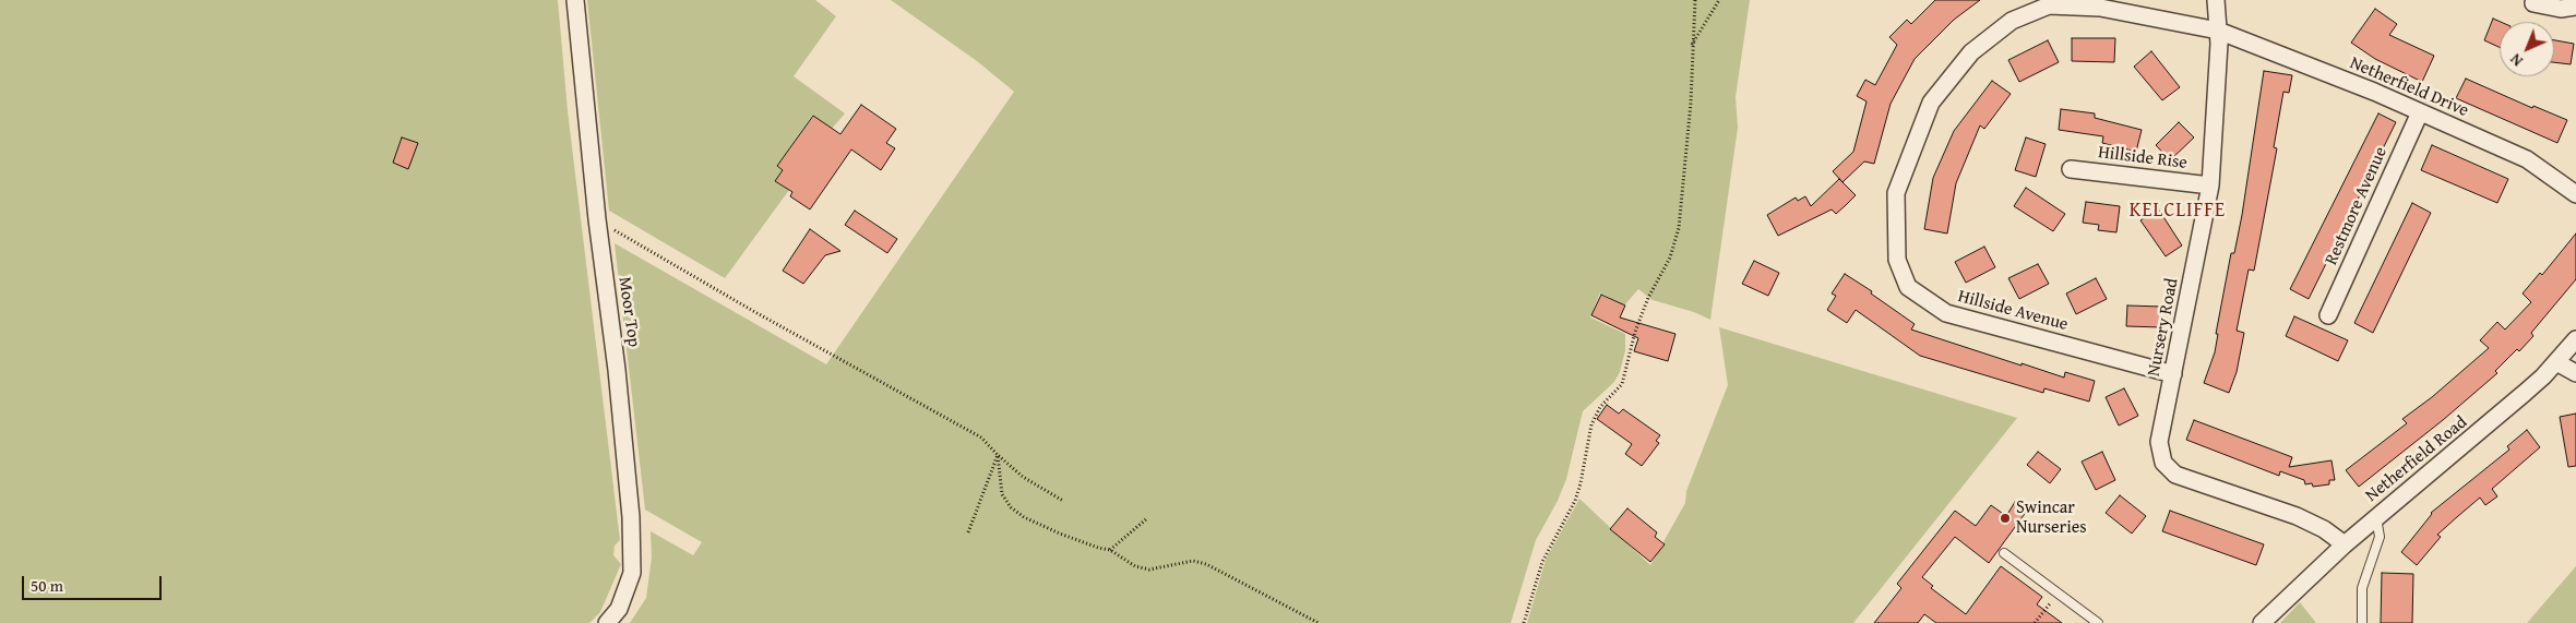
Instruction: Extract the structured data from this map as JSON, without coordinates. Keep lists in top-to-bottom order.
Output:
{
  "streets": {
    "street": [
      "Netherfield Drive",
      "Hillside Rise",
      "Restmore Avenue",
      "Hillside Avenue",
      "Moor Top",
      "Nursery Road",
      "Netherfield Road"
    ]
  },
  "crossings": [
    ["Netherfield Drive", "Restmore Avenue"],
    ["Netherfield Drive", "Hillside Avenue"],
    ["Netherfield Drive", "Nursery Road"],
    ["Hillside Rise", "Nursery Road"],
    ["Hillside Avenue", "Nursery Road"],
    ["Nursery Road", "Netherfield Road"]
  ],
  "districts": ["KELCLIFFE"],
  "places": ["Swincar Nurseries"],
  "scale_bar": "50 m",
  "north": "bottom left"
}
